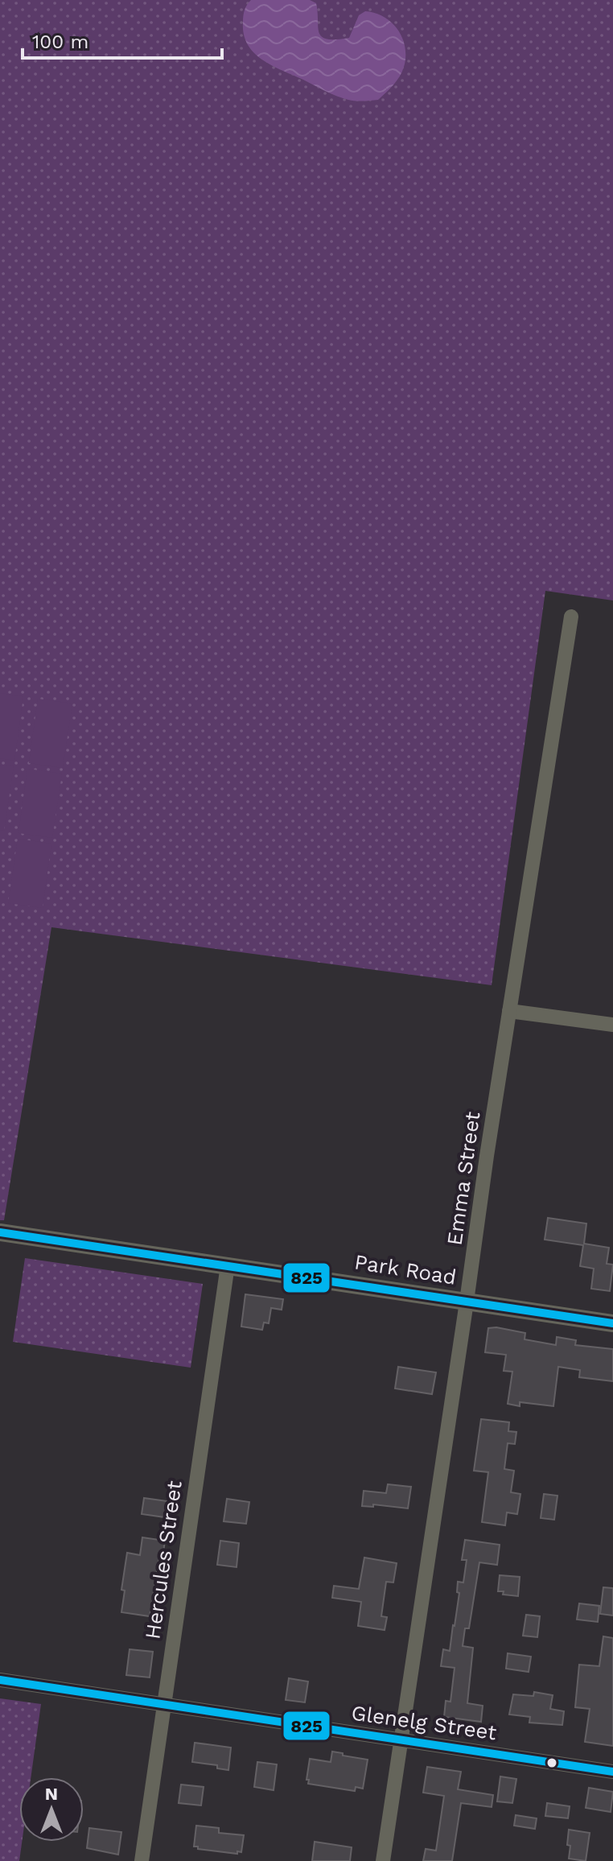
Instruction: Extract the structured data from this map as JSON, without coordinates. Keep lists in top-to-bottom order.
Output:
{
  "streets": {
    "street": [
      "Emma Street",
      "Park Road",
      "Hercules Street",
      "Glenelg Street"
    ]
  },
  "crossings": [
    ["Emma Street", "Park Road"],
    ["Emma Street", "Glenelg Street"],
    ["Park Road", "Hercules Street"],
    ["Hercules Street", "Glenelg Street"]
  ],
  "lines": ["transit line 825"],
  "scale_bar": "100 m",
  "north": "top"
}
